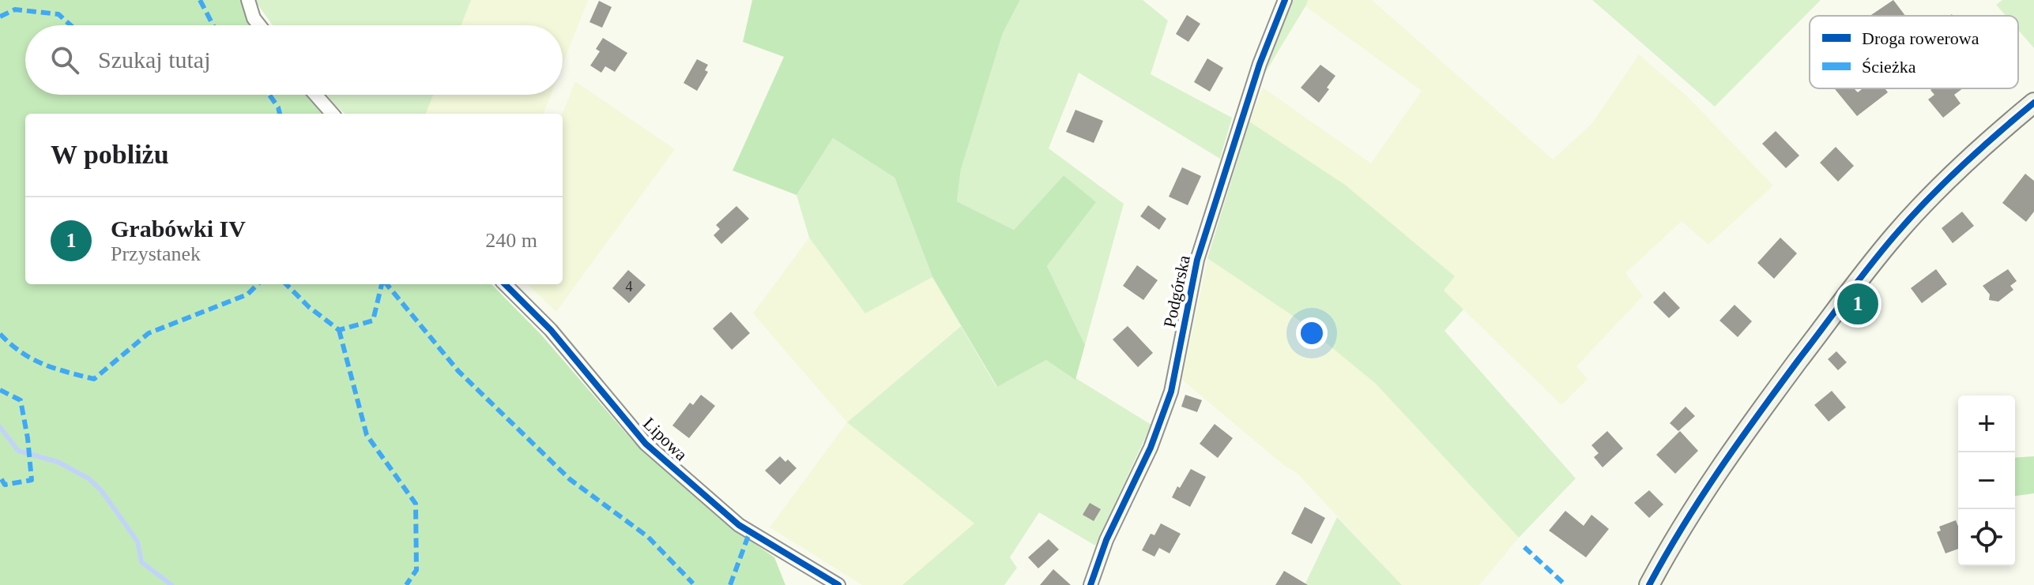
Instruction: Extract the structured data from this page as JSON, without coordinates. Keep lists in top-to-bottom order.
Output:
{
  "streets": {
    "street": ["Podgórska", "Lipowa"]
  },
  "house_numbers": ["4"],
  "legend": ["Droga rowerowa", "Ścieżka"],
  "page": {
    "search": "Szukaj tutaj",
    "heading": "W pobliżu",
    "list": [
      {
        "mark": "1",
        "name": "Grabówki IV",
        "note": "Przystanek",
        "value": "240 m"
      }
    ],
    "pins": "1",
    "map_buttons": ["+", "−"]
  }
}
